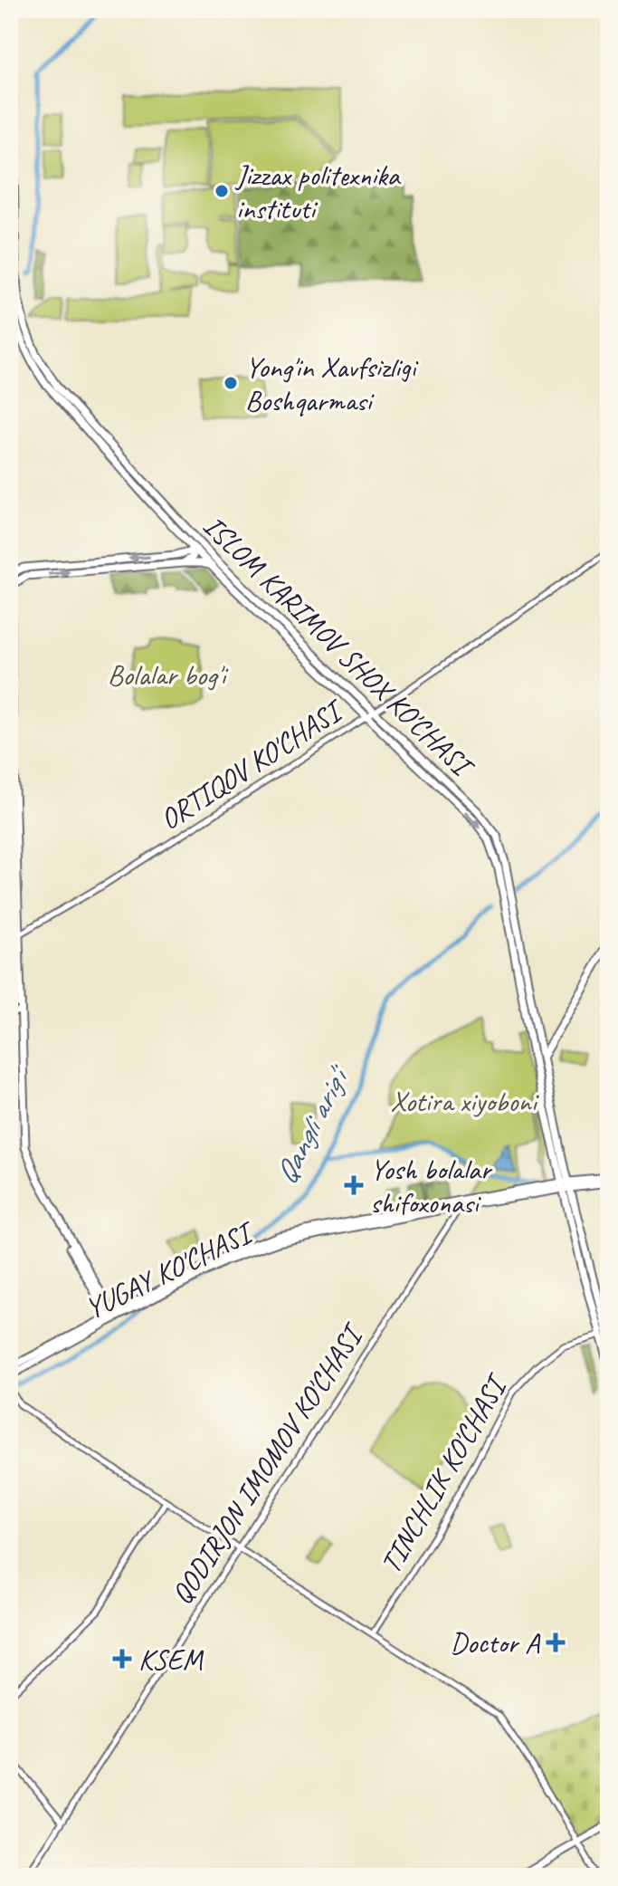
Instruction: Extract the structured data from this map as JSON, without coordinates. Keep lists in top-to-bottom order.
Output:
{
  "streets": {
    "main road": ["ISLOM KARIMOV SHOX KO'CHASI", "YUGAY KO'CHASI"],
    "street": ["ORTIQOV KO'CHASI", "QODIRJON IMOMOV KO'CHASI", "TINCHLIK KO'CHASI"]
  },
  "crossings": [
    ["ISLOM KARIMOV SHOX KO'CHASI", "ORTIQOV KO'CHASI"],
    ["ISLOM KARIMOV SHOX KO'CHASI", "YUGAY KO'CHASI"],
    ["ISLOM KARIMOV SHOX KO'CHASI", "TINCHLIK KO'CHASI"],
    ["YUGAY KO'CHASI", "QODIRJON IMOMOV KO'CHASI"]
  ],
  "water": ["Qangli arig'i"],
  "parks": ["Bolalar bog'i", "Xotira xiyoboni"],
  "places": {
    "other": ["Jizzax politexnika instituti", "Yong'in Xavfsizligi Boshqarmasi"],
    "health": ["Yosh bolalar shifoxonasi", "Doctor A", "KSEM"]
  }
}
